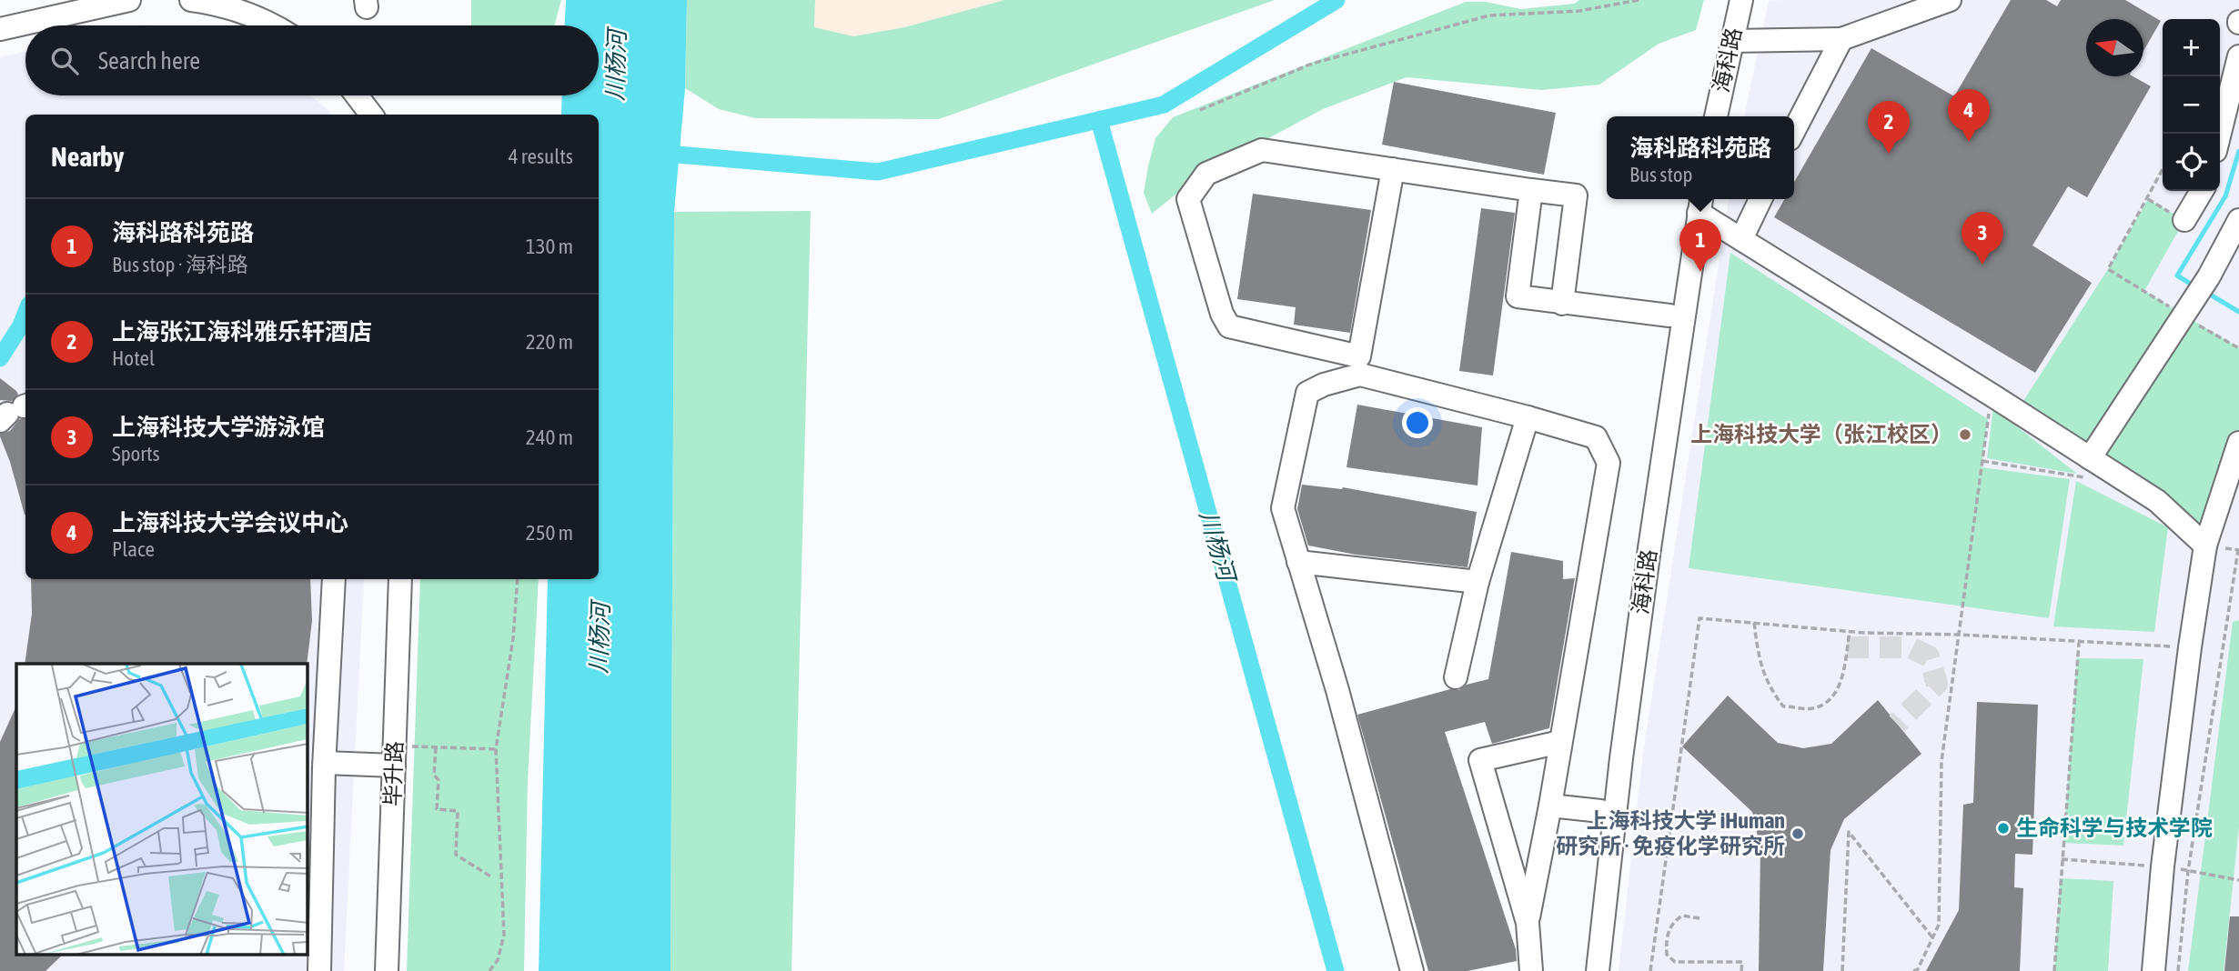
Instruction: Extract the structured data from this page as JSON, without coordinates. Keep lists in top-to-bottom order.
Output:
{
  "streets": {
    "street": ["海科路", "毕升路"]
  },
  "water": ["川杨河"],
  "places": ["上海科技大学（张江校区）", "生命科学与技术学院", "上海科技大学 iHuman 研究所 · 免疫化学研究所"],
  "north": "left",
  "page": {
    "map_buttons": ["+", "−"],
    "search": "Search here",
    "pins": [
      "4",
      "2",
      "3",
      "1"
    ],
    "heading": ["Nearby", "4 results"],
    "popup": ["海科路科苑路", "Bus stop"],
    "list": [
      {
        "mark": "1",
        "name": "海科路科苑路",
        "note": "Bus stop · 海科路",
        "value": "130 m"
      },
      {
        "mark": "2",
        "name": "上海张江海科雅乐轩酒店",
        "note": "Hotel",
        "value": "220 m"
      },
      {
        "mark": "3",
        "name": "上海科技大学游泳馆",
        "note": "Sports",
        "value": "240 m"
      },
      {
        "mark": "4",
        "name": "上海科技大学会议中心",
        "note": "Place",
        "value": "250 m"
      }
    ]
  }
}
